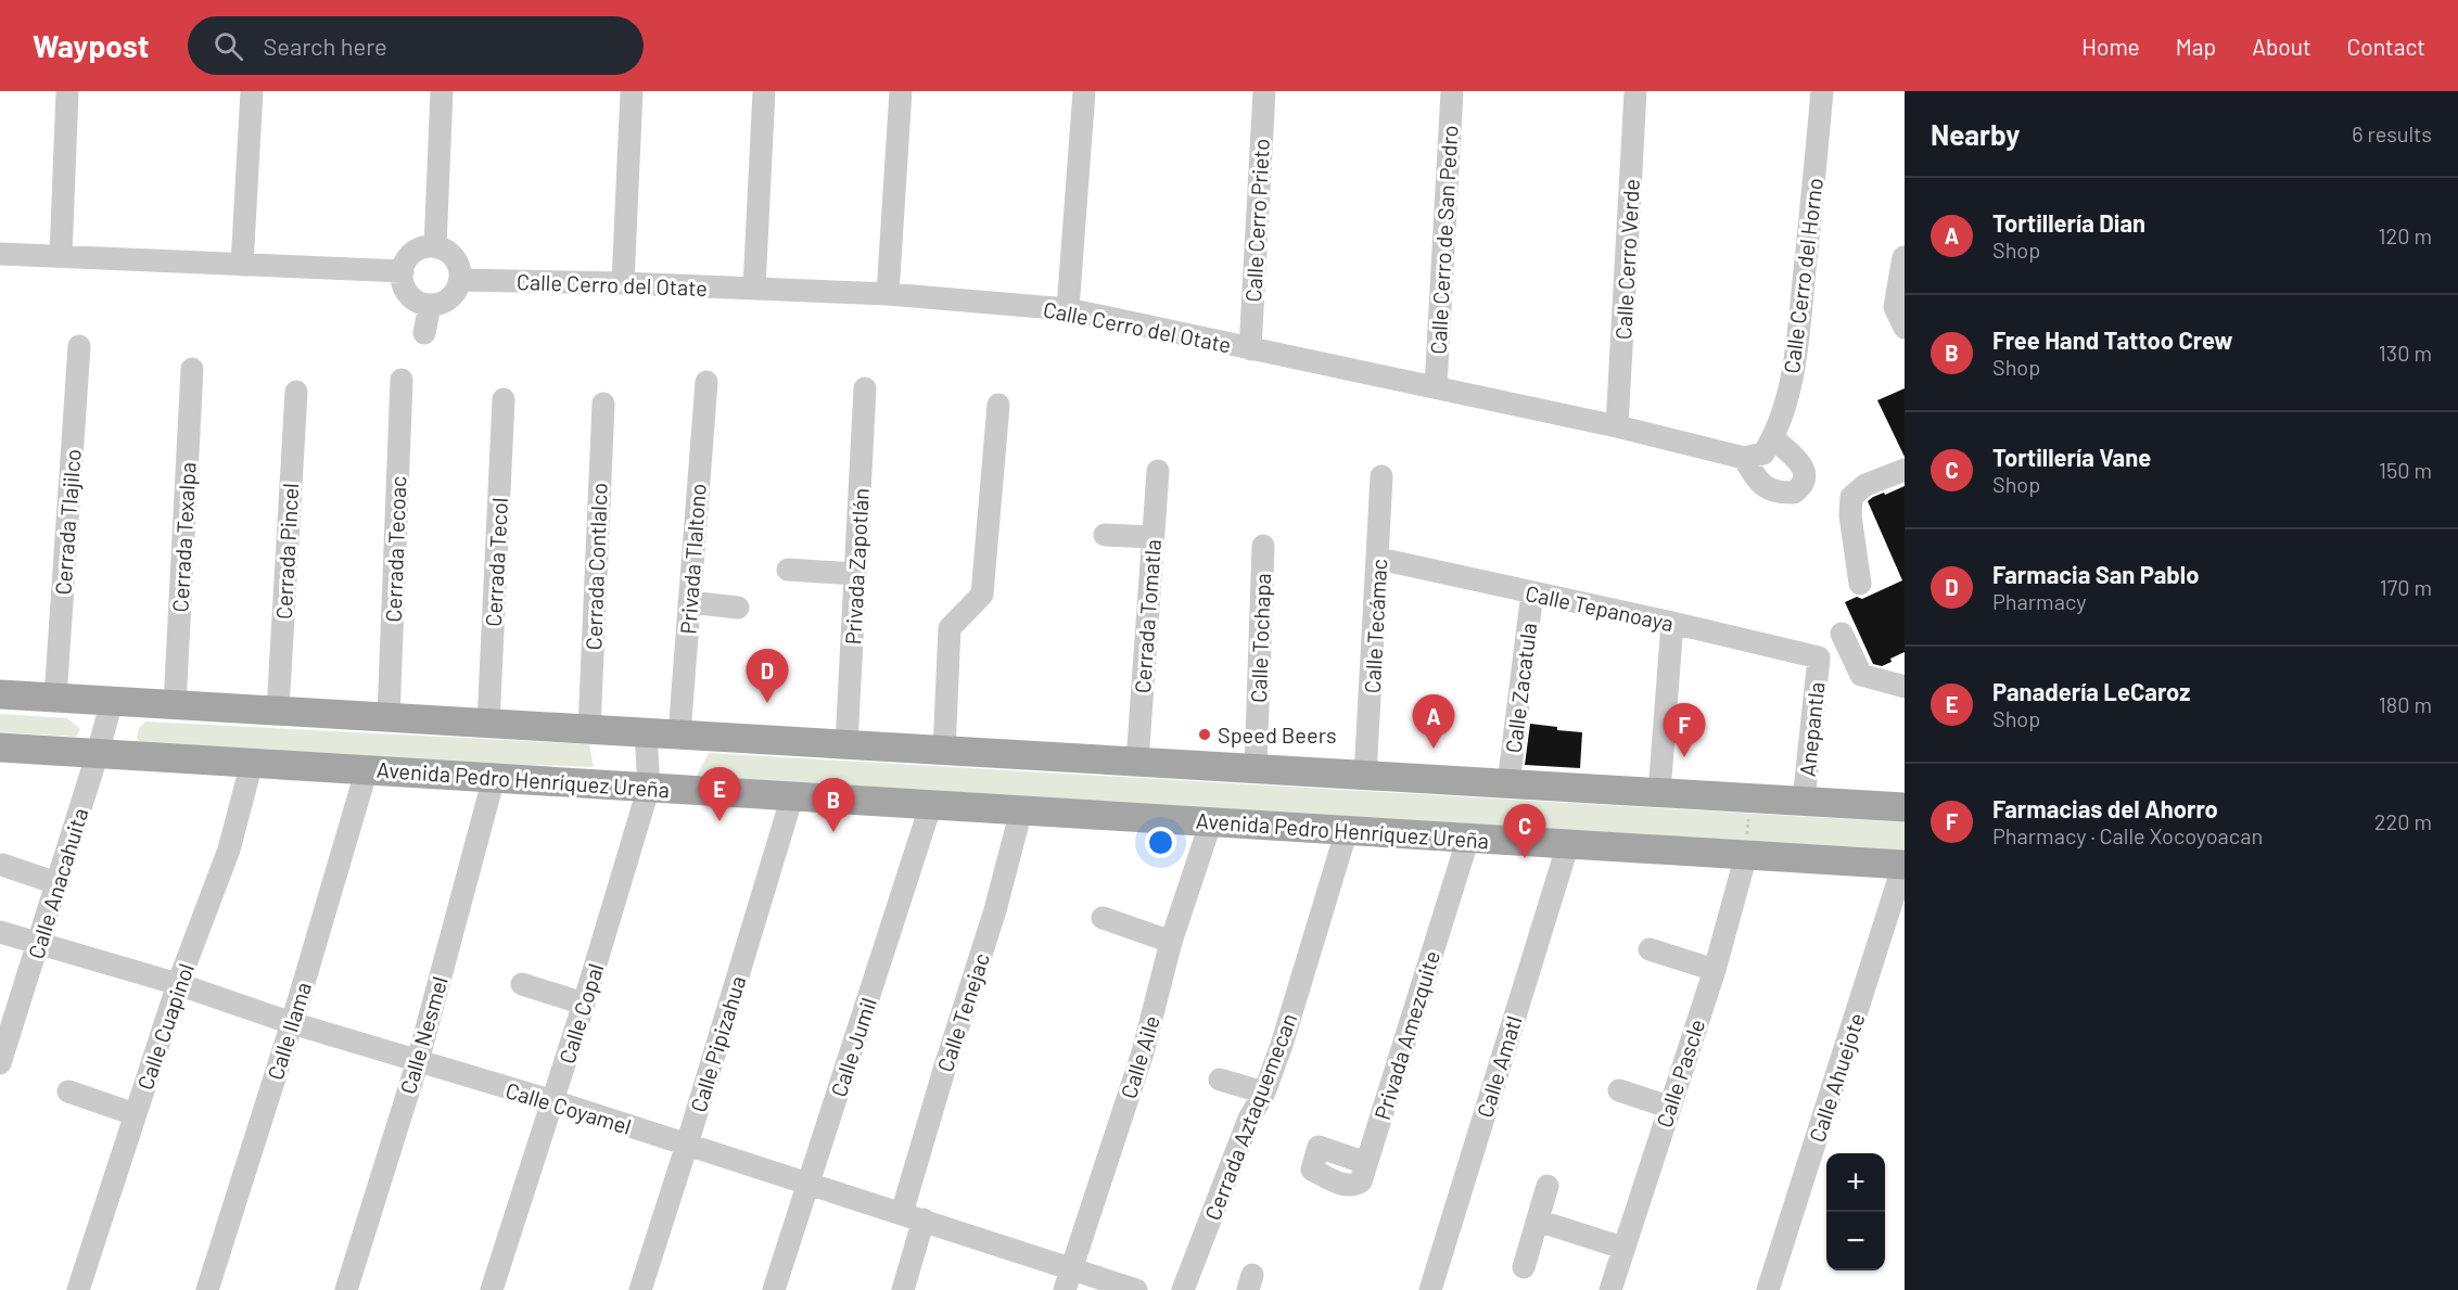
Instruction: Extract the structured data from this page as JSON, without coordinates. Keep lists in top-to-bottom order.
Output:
{
  "streets": {
    "main road": ["Avenida Pedro Henríquez Ureña"],
    "street": [
      "Calle Cerro Prieto",
      "Calle Cerro de San Pedro",
      "Calle Cerro Verde",
      "Calle Cerro del Horno",
      "Calle Cerro del Otate",
      "Cerrada Tlajilco",
      "Cerrada Texalpa",
      "Cerrada Tecoac",
      "Cerrada Pincel",
      "Privada Tlaltono",
      "Cerrada Tecol",
      "Cerrada Contlalco",
      "Privada Zapotlán",
      "Calle Tepanoaya",
      "Cerrada Tomatla",
      "Calle Tecámac",
      "Calle Tochapa",
      "Calle Zacatula",
      "Anepantla",
      "Calle Anacahuita",
      "Calle Tenejac",
      "Calle Copal",
      "Calle Cuapinol",
      "Calle Ilama",
      "Calle Nesmel",
      "Privada Amezquite",
      "Calle Pipizahua",
      "Calle Jumil",
      "Calle Aile",
      "Calle Amatl",
      "Calle Pascle",
      "Calle Ahuejote",
      "Calle Coyamel",
      "Cerrada Aztaquemecan"
    ]
  },
  "crossings": [
    ["Calle Cerro Prieto", "Calle Cerro del Otate"],
    ["Calle Cerro de San Pedro", "Calle Cerro del Otate"],
    ["Calle Cerro Verde", "Calle Cerro del Otate"],
    ["Calle Cerro del Horno", "Calle Cerro del Otate"],
    ["Calle Tepanoaya", "Calle Tecámac"],
    ["Calle Tepanoaya", "Calle Zacatula"],
    ["Calle Tepanoaya", "Anepantla"],
    ["Avenida Pedro Henríquez Ureña", "Calle Anacahuita"],
    ["Avenida Pedro Henríquez Ureña", "Calle Tenejac"],
    ["Avenida Pedro Henríquez Ureña", "Calle Copal"],
    ["Avenida Pedro Henríquez Ureña", "Calle Cuapinol"],
    ["Avenida Pedro Henríquez Ureña", "Calle Ilama"],
    ["Avenida Pedro Henríquez Ureña", "Calle Nesmel"],
    ["Avenida Pedro Henríquez Ureña", "Privada Amezquite"],
    ["Avenida Pedro Henríquez Ureña", "Calle Pipizahua"],
    ["Avenida Pedro Henríquez Ureña", "Calle Jumil"],
    ["Avenida Pedro Henríquez Ureña", "Calle Aile"],
    ["Avenida Pedro Henríquez Ureña", "Calle Amatl"],
    ["Avenida Pedro Henríquez Ureña", "Calle Pascle"],
    ["Avenida Pedro Henríquez Ureña", "Calle Ahuejote"],
    ["Avenida Pedro Henríquez Ureña", "Cerrada Aztaquemecan"],
    ["Calle Anacahuita", "Calle Coyamel"],
    ["Calle Tenejac", "Calle Coyamel"],
    ["Calle Copal", "Calle Coyamel"],
    ["Calle Cuapinol", "Calle Coyamel"],
    ["Calle Ilama", "Calle Coyamel"],
    ["Calle Nesmel", "Calle Coyamel"],
    ["Calle Pipizahua", "Calle Coyamel"],
    ["Calle Jumil", "Calle Coyamel"],
    ["Calle Aile", "Calle Coyamel"]
  ],
  "places": ["Speed Beers"],
  "page": {
    "header": "Waypost",
    "search": "Search here",
    "nav": [
      "Home",
      "Map",
      "About",
      "Contact"
    ],
    "heading": ["Nearby", "6 results"],
    "list": [
      {
        "mark": "A",
        "name": "Tortillería Dian",
        "note": "Shop",
        "value": "120 m"
      },
      {
        "mark": "B",
        "name": "Free Hand Tattoo Crew",
        "note": "Shop",
        "value": "130 m"
      },
      {
        "mark": "C",
        "name": "Tortillería Vane",
        "note": "Shop",
        "value": "150 m"
      },
      {
        "mark": "D",
        "name": "Farmacia San Pablo",
        "note": "Pharmacy",
        "value": "170 m"
      },
      {
        "mark": "E",
        "name": "Panadería LeCaroz",
        "note": "Shop",
        "value": "180 m"
      },
      {
        "mark": "F",
        "name": "Farmacias del Ahorro",
        "note": "Pharmacy · Calle Xocoyoacan",
        "value": "220 m"
      }
    ],
    "pins": [
      "D",
      "A",
      "F",
      "E",
      "B",
      "C"
    ],
    "map_buttons": ["+", "−"]
  }
}
